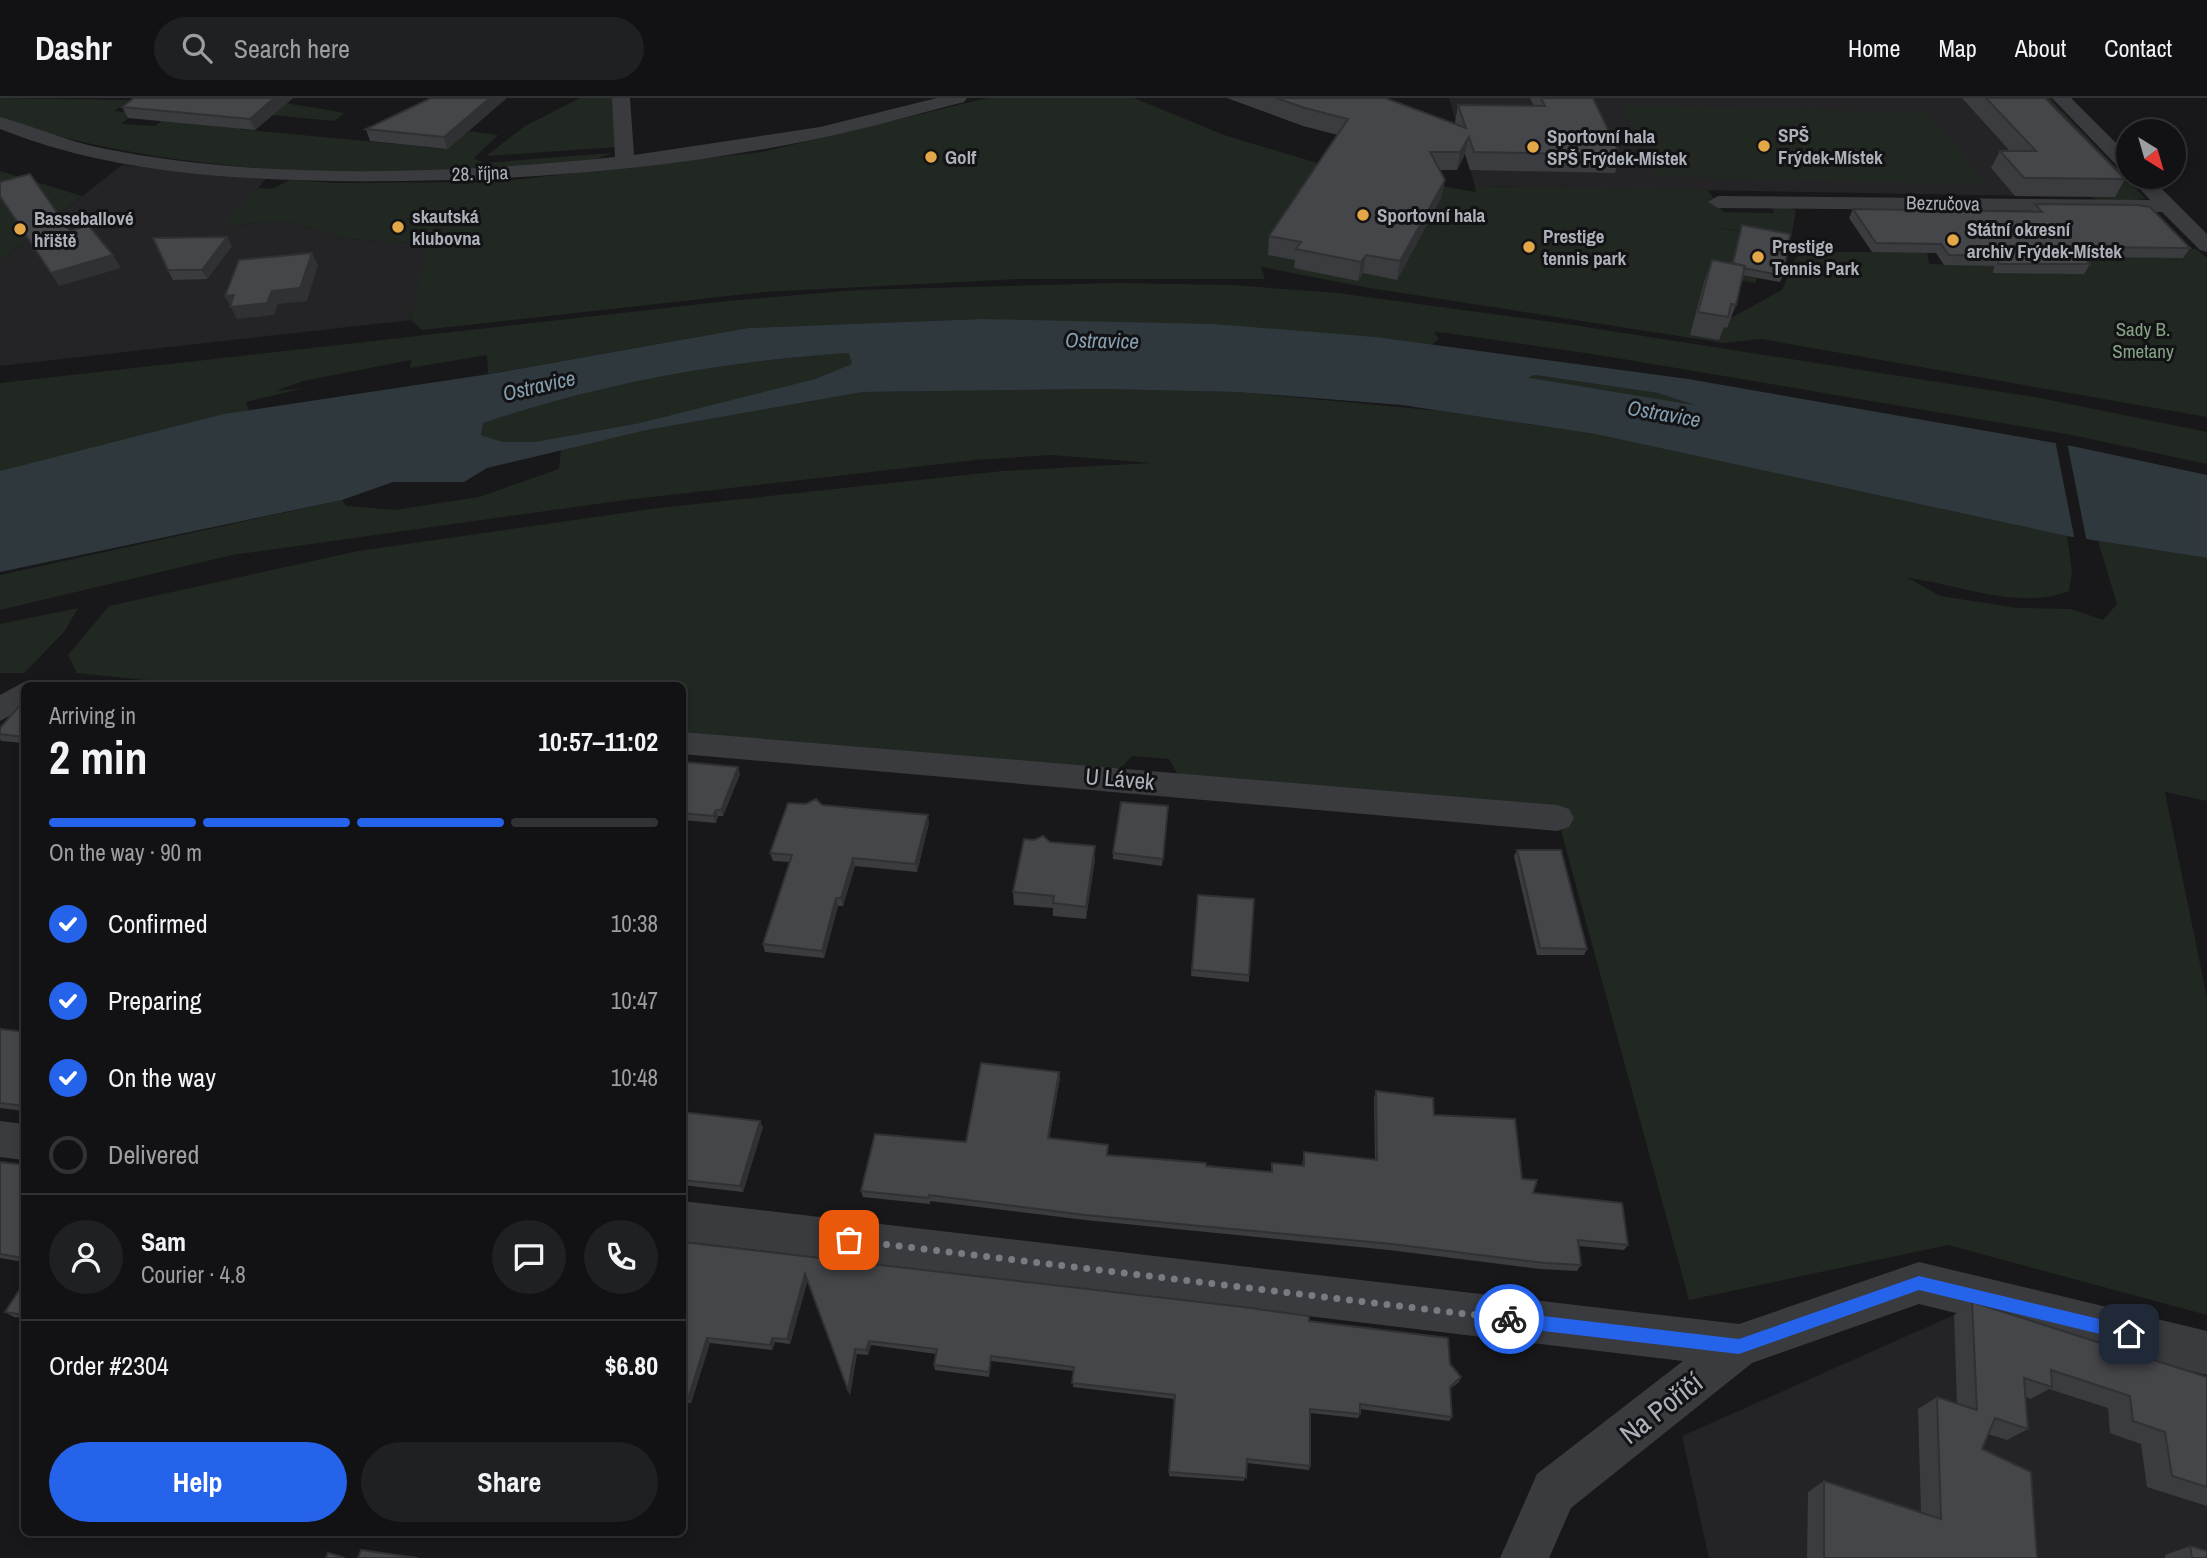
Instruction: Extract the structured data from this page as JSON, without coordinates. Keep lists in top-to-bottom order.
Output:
{
  "streets": {
    "street": [
      "28. října",
      "Bezručova",
      "U Lávek",
      "Na Poříčí"
    ]
  },
  "water": ["Ostravice"],
  "parks": ["Sady B. Smetany"],
  "places": [
    "SPŠ Frýdek-Místek",
    "Sportovní hala SPŠ Frýdek-Místek",
    "Golf",
    "Sportovní hala",
    "skautská klubovna",
    "Basseballové hřiště",
    "Státní okresní archiv Frýdek-Místek",
    "Prestige tennis park",
    "Prestige Tennis Park"
  ],
  "north": "bottom right",
  "page": {
    "header": "Dashr",
    "search": "Search here",
    "nav": [
      "Home",
      "Map",
      "About",
      "Contact"
    ],
    "heading": ["2 min", "Arriving in", "10:57–11:02"],
    "panel": [
      "Sam",
      "Courier · 4.8",
      "Order #2304",
      "$6.80"
    ],
    "bar": "On the way · 90 m",
    "list": [
      ["Confirmed", "10:38"],
      ["Preparing", "10:47"],
      ["On the way", "10:48"],
      "Delivered"
    ],
    "buttons": ["Help", "Share"]
  }
}
